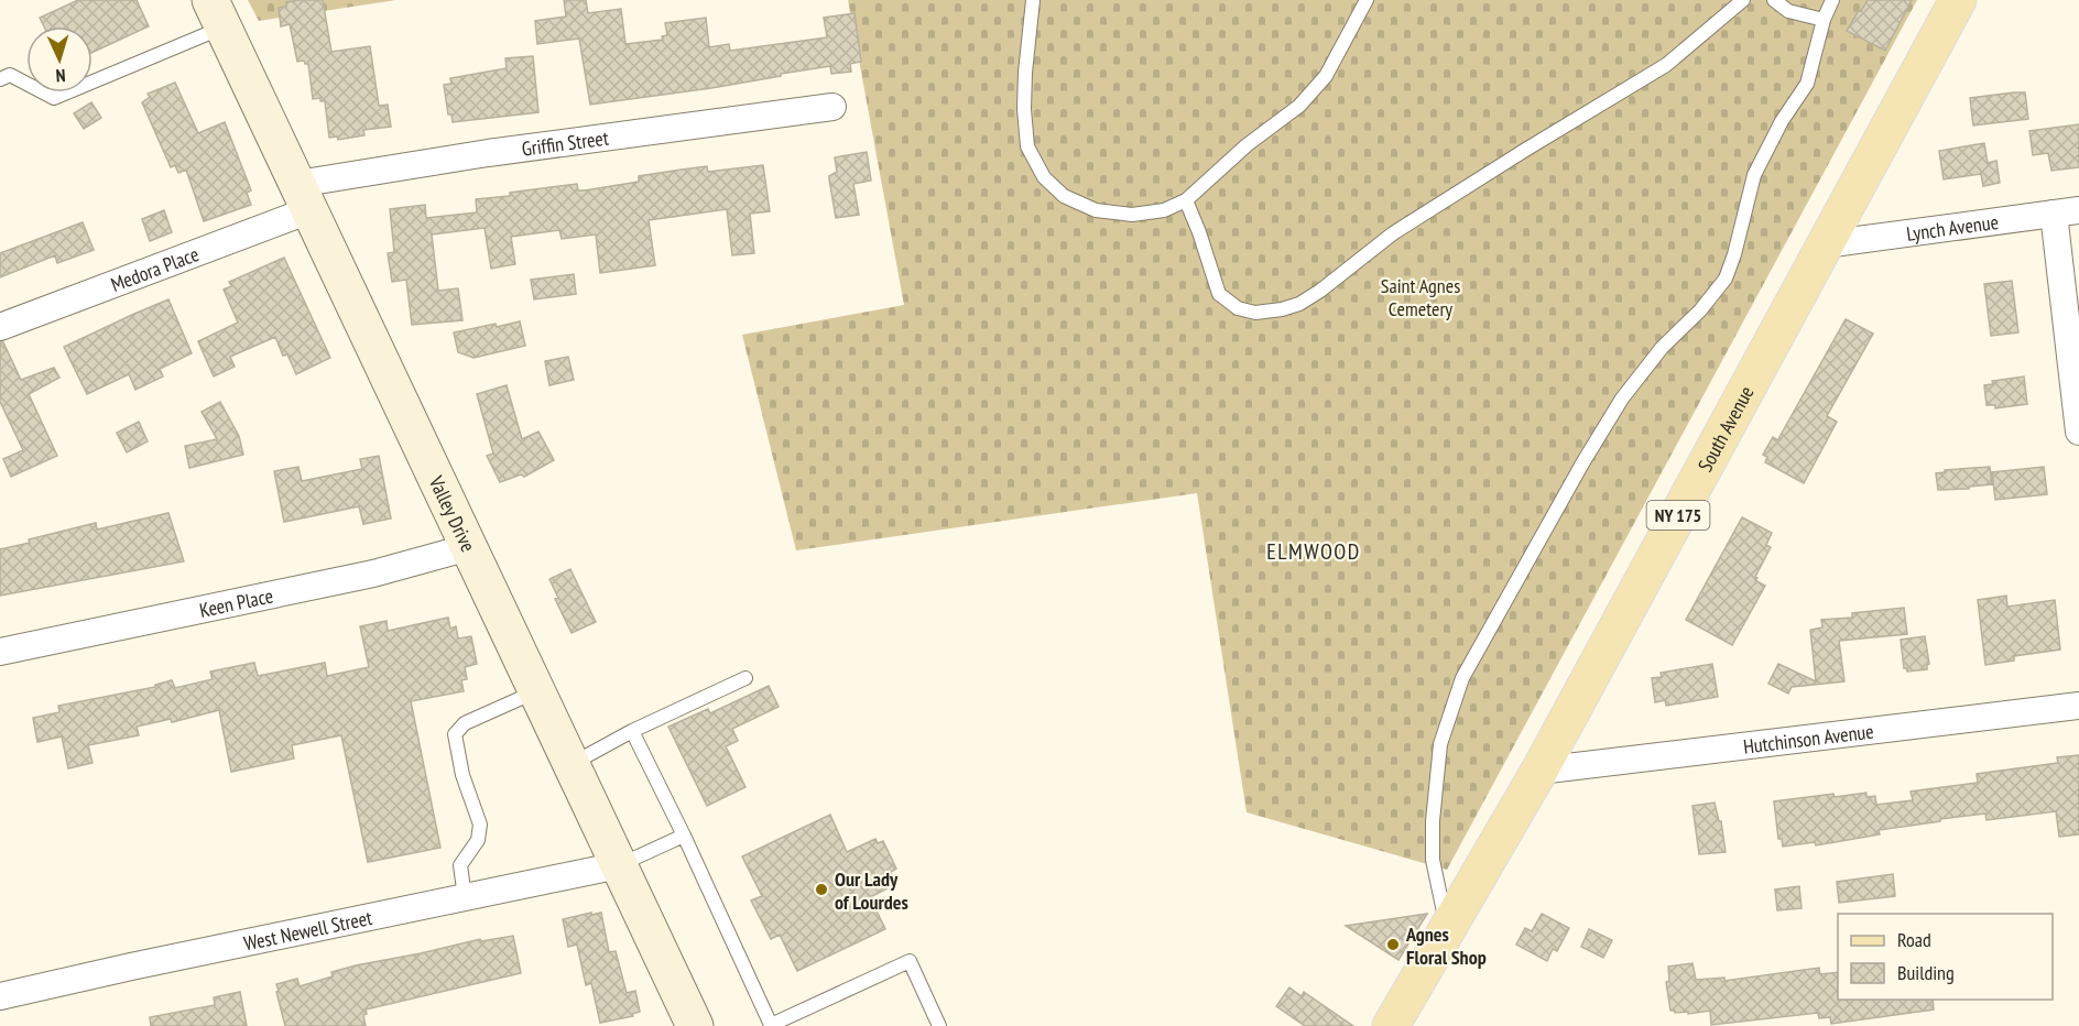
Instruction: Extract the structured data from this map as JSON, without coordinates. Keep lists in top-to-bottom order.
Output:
{
  "streets": {
    "main road": ["South Avenue", "Valley Drive", "NY 175"],
    "street": [
      "Griffin Street",
      "Lynch Avenue",
      "Medora Place",
      "Keen Place",
      "Hutchinson Avenue",
      "West Newell Street"
    ]
  },
  "crossings": [
    ["Griffin Street", "Medora Place"],
    ["Griffin Street", "Valley Drive"],
    ["Lynch Avenue", "South Avenue"],
    ["Medora Place", "Valley Drive"],
    ["South Avenue", "Hutchinson Avenue"],
    ["Valley Drive", "Keen Place"],
    ["Valley Drive", "West Newell Street"]
  ],
  "districts": ["ELMWOOD"],
  "parks": ["Saint Agnes Cemetery"],
  "places": ["Our Lady of Lourdes", "Agnes Floral Shop"],
  "legend": ["Road", "Building"],
  "north": "bottom"
}
